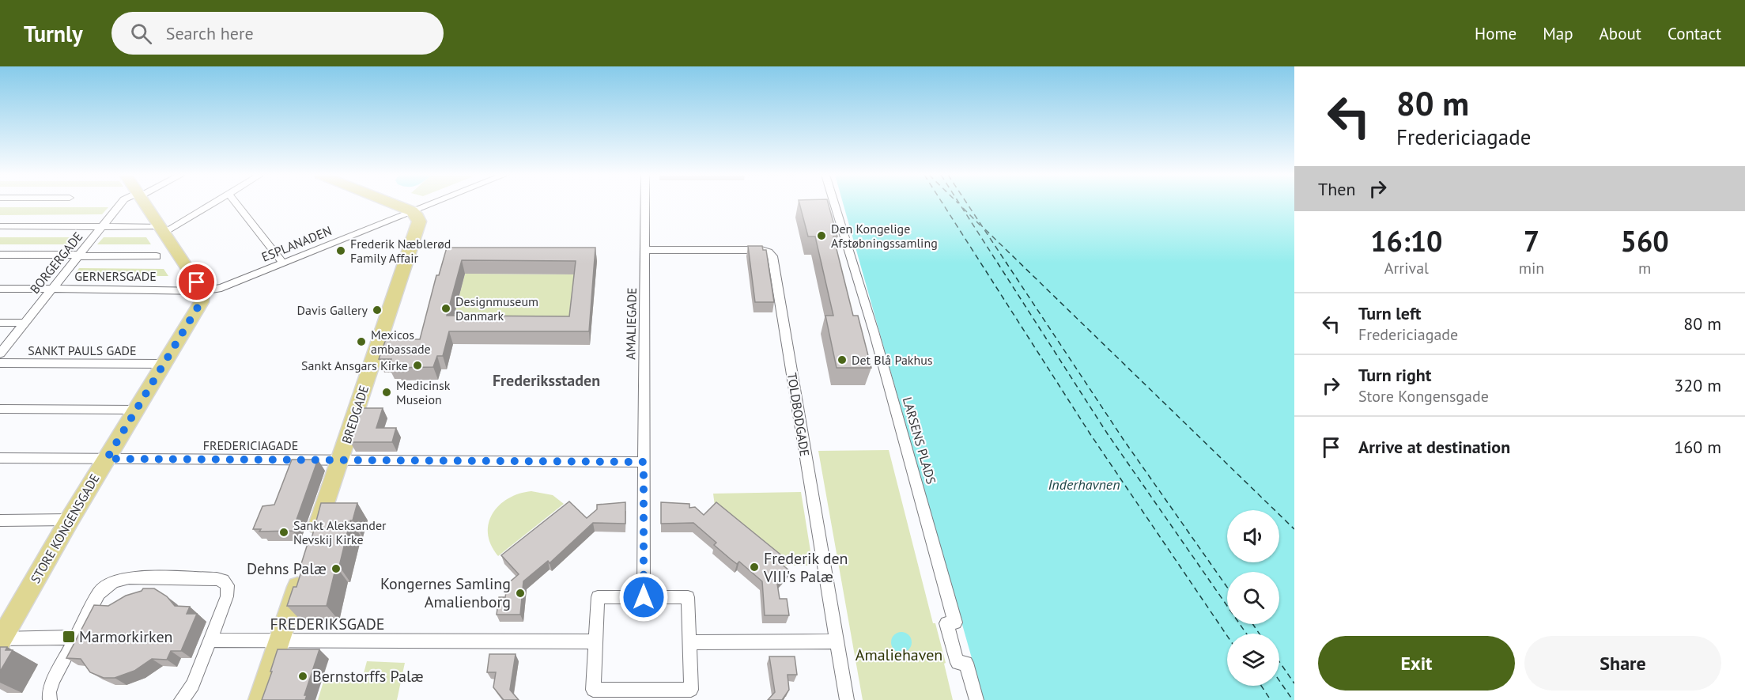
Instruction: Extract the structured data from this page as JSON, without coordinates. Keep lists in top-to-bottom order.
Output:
{
  "streets": {
    "main road": ["BREDGADE", "STORE KONGENSGADE"],
    "street": [
      "ESPLANADEN",
      "BORGERGADE",
      "GERNERSGADE",
      "AMALIEGADE",
      "SANKT PAULS GADE",
      "TOLDBODGADE",
      "LARSENS PLADS",
      "FREDERICIAGADE",
      "FREDERIKSGADE"
    ]
  },
  "crossings": [
    ["ESPLANADEN", "GERNERSGADE"],
    ["ESPLANADEN", "BREDGADE"],
    ["ESPLANADEN", "STORE KONGENSGADE"],
    ["BORGERGADE", "GERNERSGADE"],
    ["GERNERSGADE", "STORE KONGENSGADE"],
    ["AMALIEGADE", "TOLDBODGADE"],
    ["AMALIEGADE", "FREDERICIAGADE"],
    ["SANKT PAULS GADE", "STORE KONGENSGADE"],
    ["BREDGADE", "FREDERICIAGADE"],
    ["FREDERICIAGADE", "STORE KONGENSGADE"]
  ],
  "districts": ["Frederiksstaden"],
  "water": ["Inderhavnen"],
  "parks": ["Amaliehaven"],
  "places": {
    "other": [
      "Den Kongelige Afstøbningssamling",
      "Frederik Næblerød Family Affair",
      "Designmuseum Danmark",
      "Davis Gallery",
      "Mexicos ambassade",
      "Det Blå Pakhus",
      "Sankt Ansgars Kirke",
      "Medicinsk Museion",
      "Sankt Aleksander Nevskij Kirke",
      "Frederik den VIII's Palæ",
      "Dehns Palæ",
      "Kongernes Samling Amalienborg",
      "Bernstorffs Palæ"
    ],
    "transit": ["Marmorkirken"]
  },
  "page": {
    "header": "Turnly",
    "search": "Search here",
    "nav": [
      "Home",
      "Map",
      "About",
      "Contact"
    ],
    "turn": ["80 m", "Fredericiagade"],
    "then": "Then",
    "eta": [
      "16:10",
      "Arrival",
      "7",
      "min",
      "560",
      "m"
    ],
    "list": [
      {
        "name": "Turn left",
        "note": "Fredericiagade",
        "value": "80 m"
      },
      {
        "name": "Turn right",
        "note": "Store Kongensgade",
        "value": "320 m"
      },
      {
        "name": "Arrive at destination",
        "value": "160 m"
      }
    ],
    "buttons": ["Exit", "Share"]
  }
}
